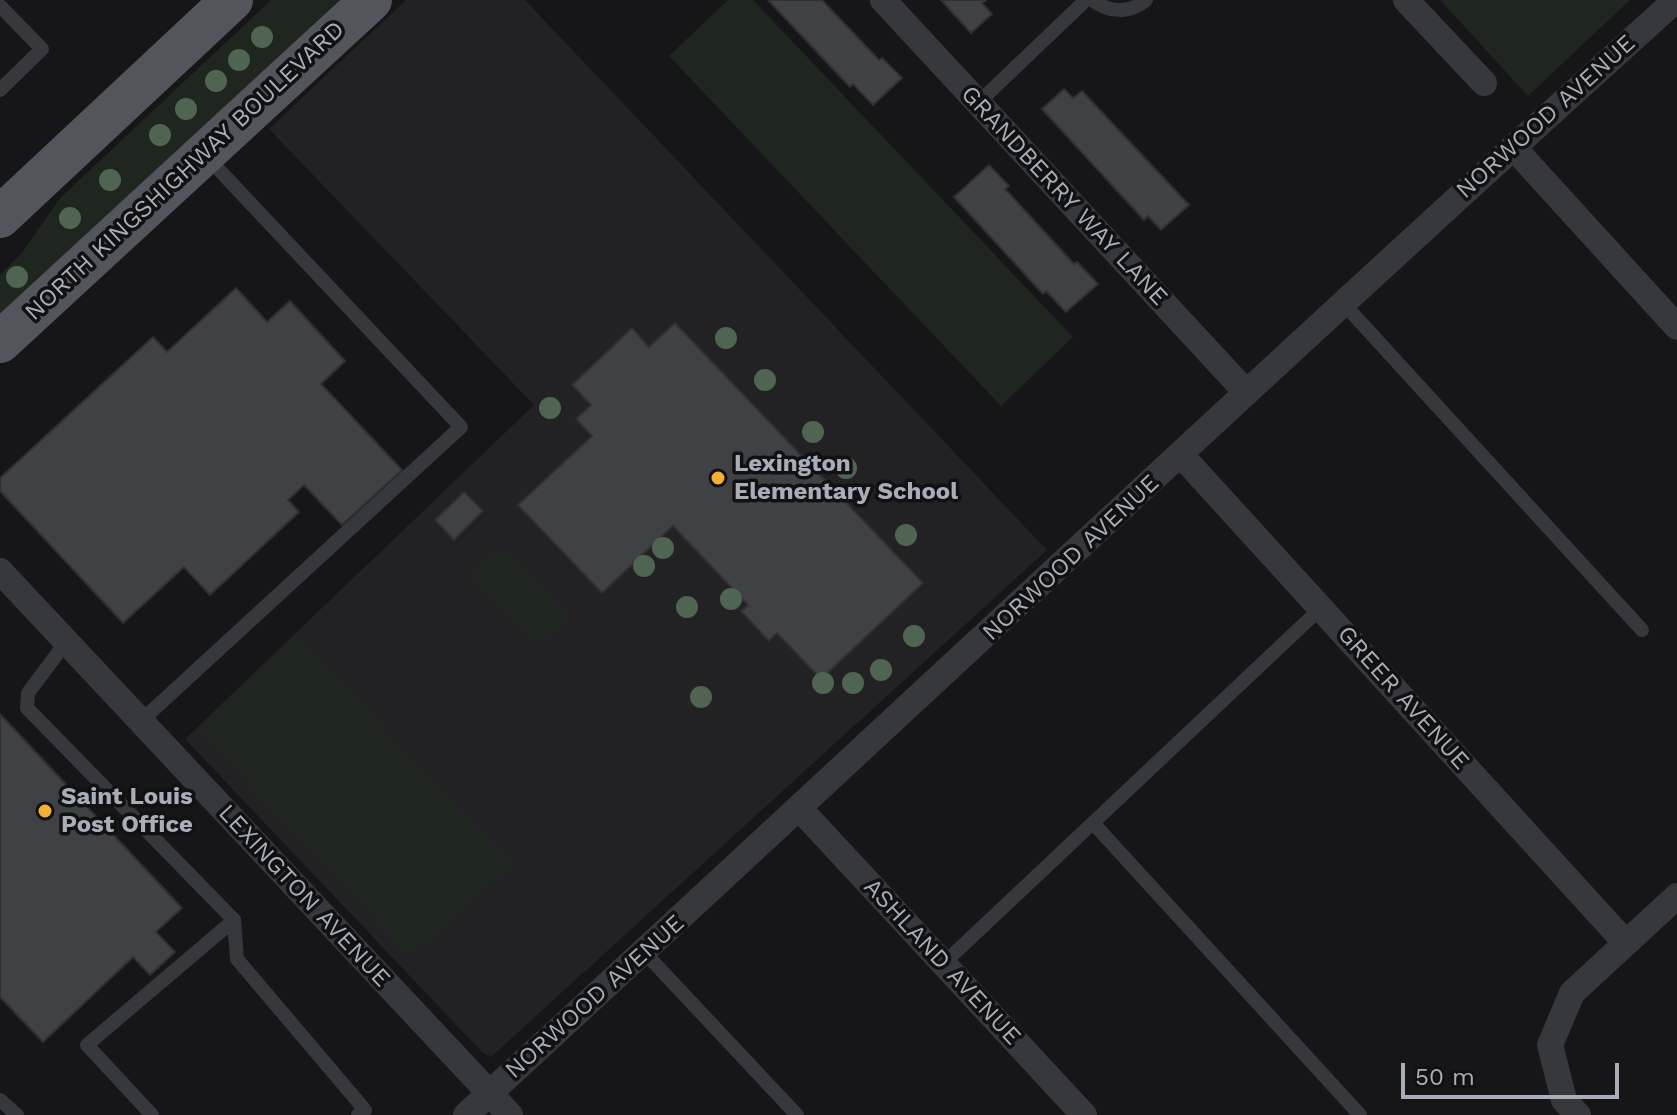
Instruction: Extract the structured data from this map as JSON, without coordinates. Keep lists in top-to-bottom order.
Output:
{
  "streets": {
    "main road": ["NORTH KINGSHIGHWAY BOULEVARD"],
    "street": [
      "NORWOOD AVENUE",
      "GRANDBERRY WAY LANE",
      "GREER AVENUE",
      "LEXINGTON AVENUE",
      "ASHLAND AVENUE"
    ]
  },
  "crossings": [
    ["NORWOOD AVENUE", "GRANDBERRY WAY LANE"],
    ["NORWOOD AVENUE", "GREER AVENUE"],
    ["NORWOOD AVENUE", "LEXINGTON AVENUE"],
    ["NORWOOD AVENUE", "ASHLAND AVENUE"]
  ],
  "places": ["Lexington Elementary School", "Saint Louis Post Office"],
  "scale_bar": "50 m"
}
